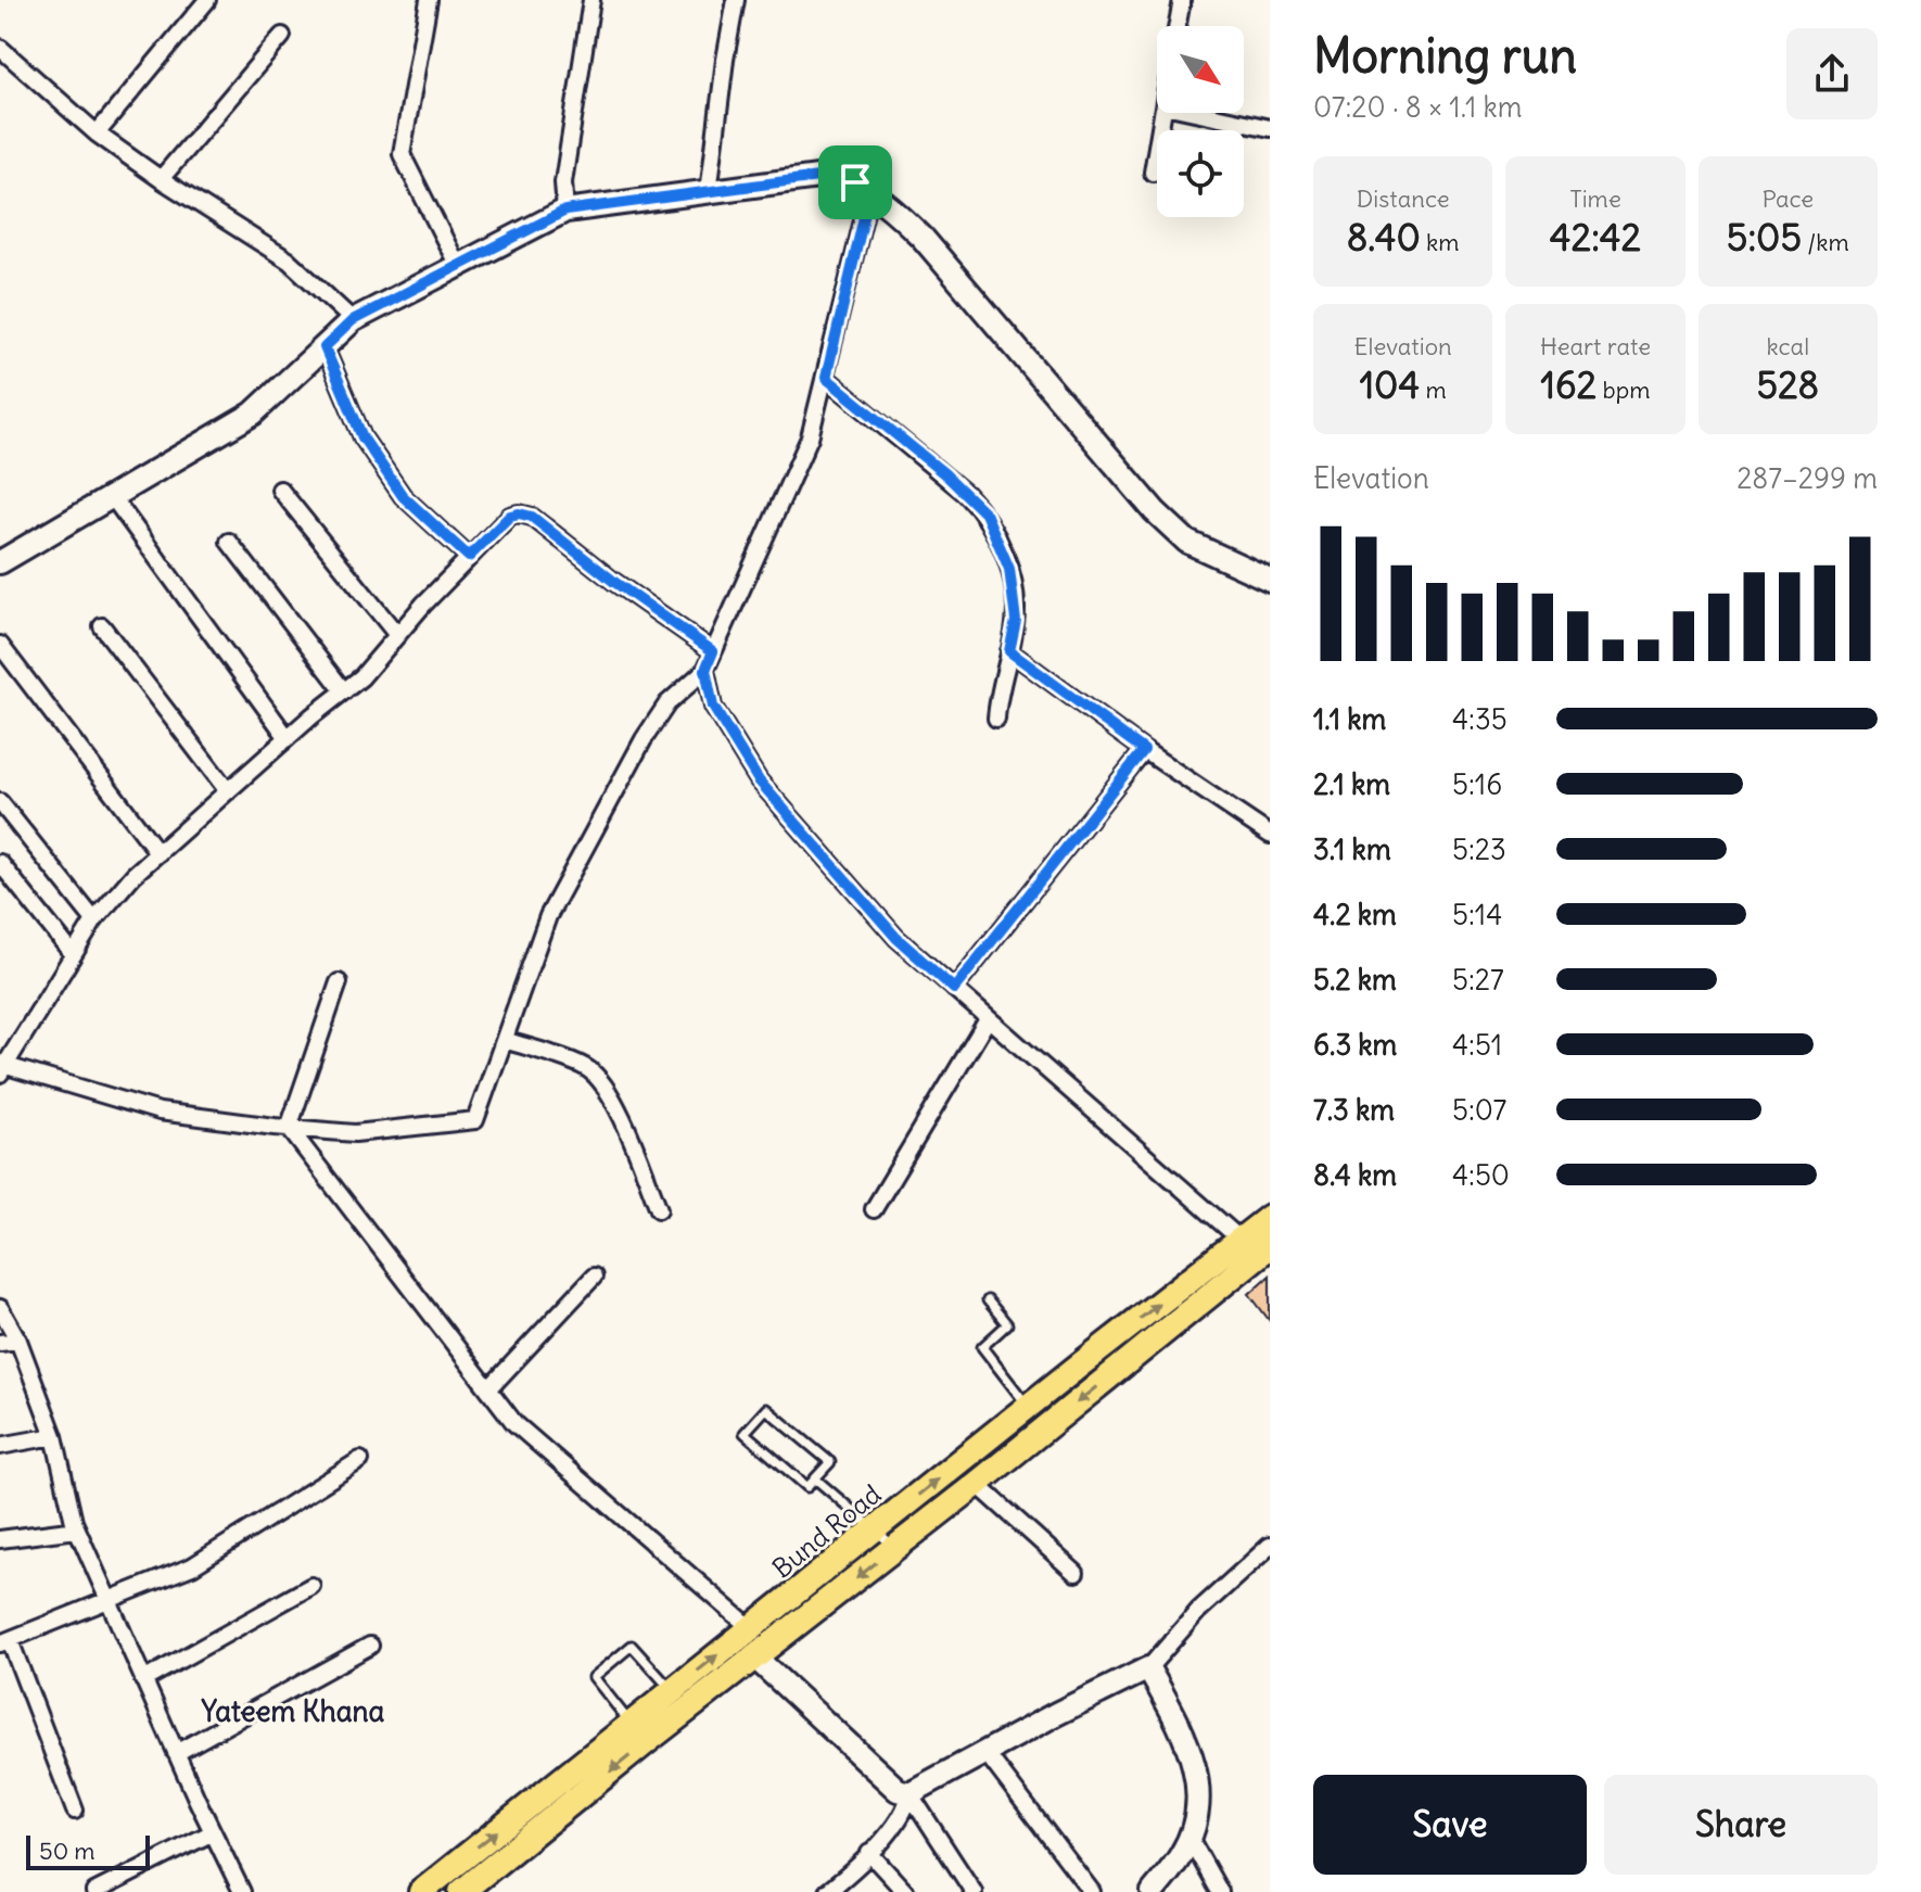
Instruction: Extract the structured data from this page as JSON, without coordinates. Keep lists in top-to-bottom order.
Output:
{
  "streets": {
    "main road": ["Bund Road"]
  },
  "districts": ["Yateem Khana"],
  "scale_bar": "50 m",
  "north": "bottom right",
  "page": {
    "heading": ["Morning run", "07:20 · 8 × 1.1 km"],
    "stats": [
      ["Distance", "8.40 km"],
      ["Time", "42:42"],
      ["Pace", "5:05 /km"],
      ["Elevation", "104 m"],
      ["Heart rate", "162 bpm"],
      ["kcal", "528"]
    ],
    "chart": ["Elevation", "287–299 m"],
    "list": [
      {
        "name": "1.1 km",
        "note": "4:35"
      },
      {
        "name": "2.1 km",
        "note": "5:16"
      },
      {
        "name": "3.1 km",
        "note": "5:23"
      },
      {
        "name": "4.2 km",
        "note": "5:14"
      },
      {
        "name": "5.2 km",
        "note": "5:27"
      },
      {
        "name": "6.3 km",
        "note": "4:51"
      },
      {
        "name": "7.3 km",
        "note": "5:07"
      },
      {
        "name": "8.4 km",
        "note": "4:50"
      }
    ],
    "buttons": ["Save", "Share"],
    "scale": "50 m"
  }
}
